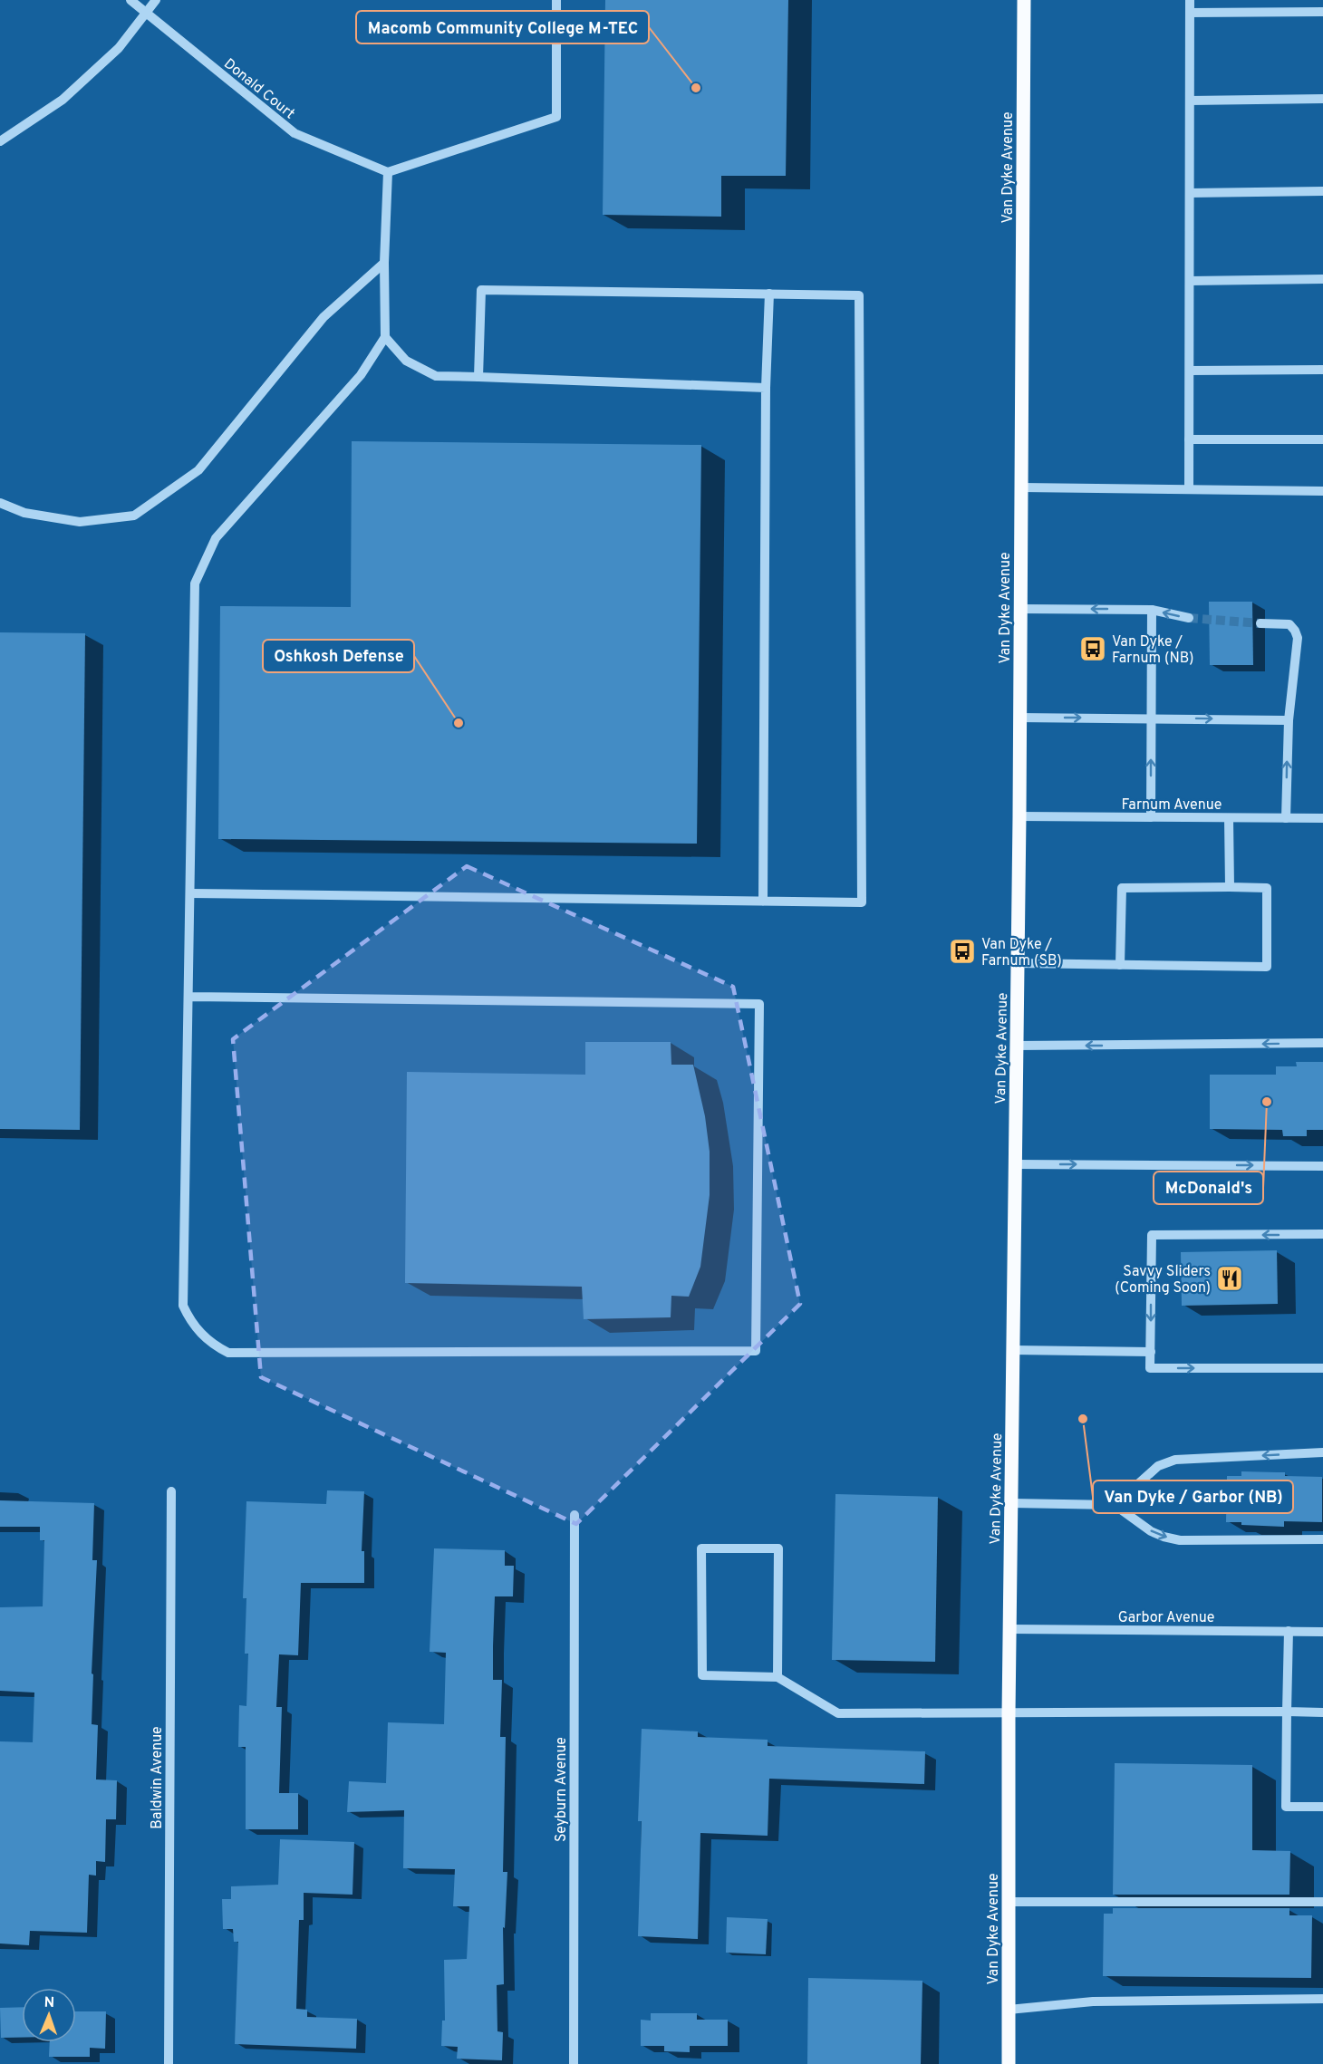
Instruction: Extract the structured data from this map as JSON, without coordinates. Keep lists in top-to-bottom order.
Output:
{
  "streets": {
    "main road": ["Van Dyke Avenue"],
    "street": [
      "Donald Court",
      "Farnum Avenue",
      "Garbor Avenue",
      "Baldwin Avenue",
      "Seyburn Avenue"
    ]
  },
  "crossings": [
    ["Van Dyke Avenue", "Farnum Avenue"],
    ["Van Dyke Avenue", "Garbor Avenue"]
  ],
  "places": {
    "other": [
      "Macomb Community College M-TEC",
      "Oshkosh Defense",
      "McDonald's",
      "Van Dyke / Garbor (NB)"
    ],
    "bus stop": ["Van Dyke / Farnum (NB)", "Van Dyke / Farnum (SB)"],
    "restaurant": ["Savvy Sliders (Coming Soon)"]
  },
  "north": "top"
}
